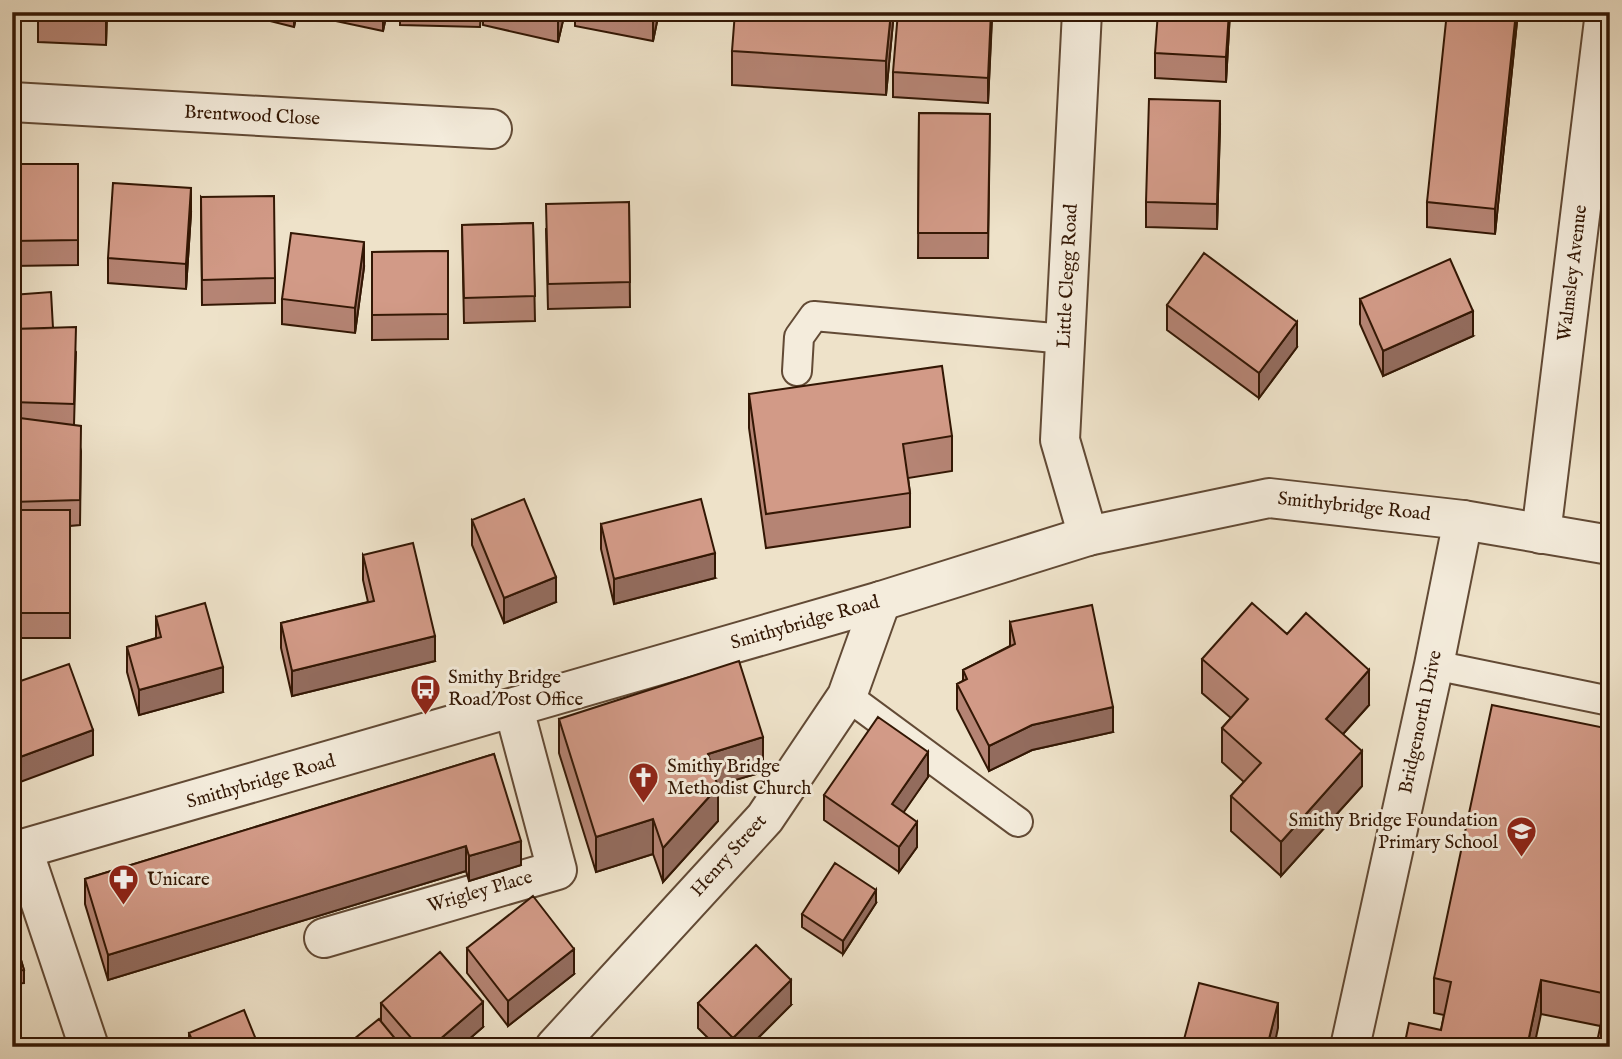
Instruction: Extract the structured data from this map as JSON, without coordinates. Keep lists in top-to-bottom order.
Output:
{
  "streets": {
    "street": [
      "Brentwood Close",
      "Walmsley Avenue",
      "Little Clegg Road",
      "Smithybridge Road",
      "Bridgenorth Drive",
      "Henry Street",
      "Wrigley Place"
    ]
  },
  "crossings": [
    ["Walmsley Avenue", "Smithybridge Road"],
    ["Little Clegg Road", "Smithybridge Road"],
    ["Smithybridge Road", "Bridgenorth Drive"],
    ["Smithybridge Road", "Henry Street"],
    ["Smithybridge Road", "Wrigley Place"]
  ],
  "places": {
    "bus stop": ["Smithy Bridge Road/Post Office"],
    "church": ["Smithy Bridge Methodist Church"],
    "school or university": ["Smithy Bridge Foundation Primary School"],
    "pharmacy": ["Unicare"]
  }
}
